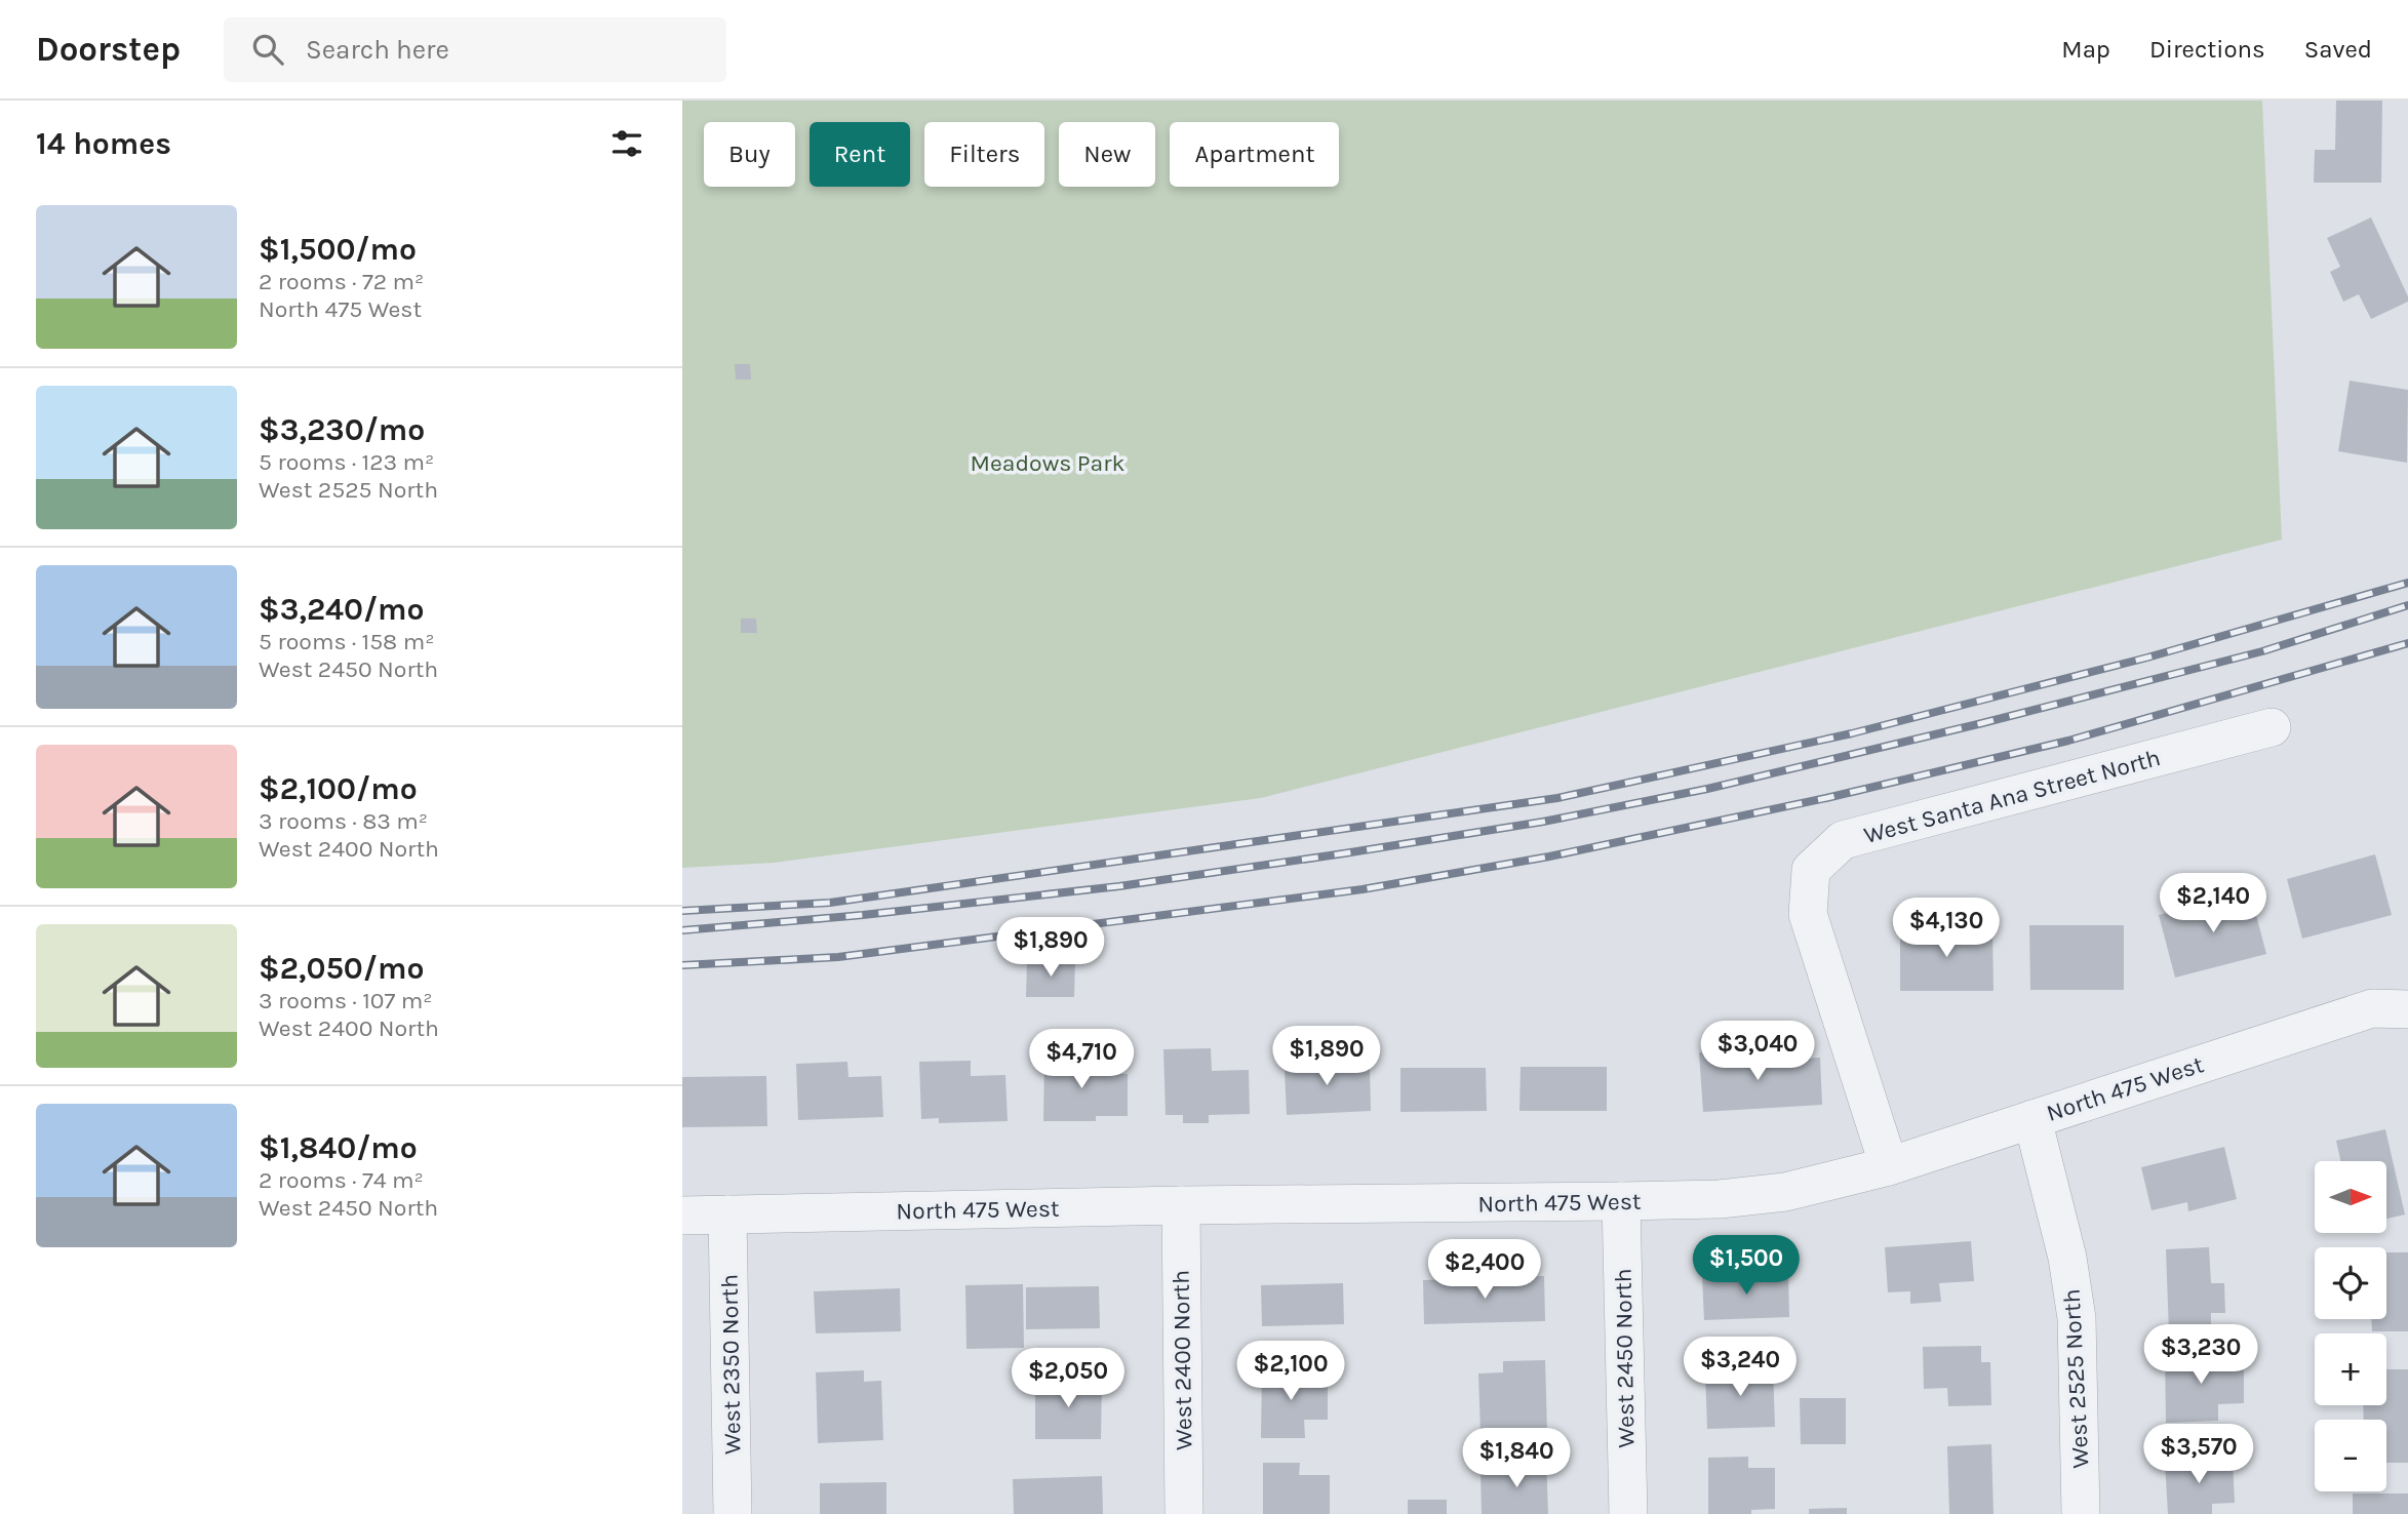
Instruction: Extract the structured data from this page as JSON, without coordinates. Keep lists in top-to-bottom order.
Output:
{
  "streets": {
    "street": [
      "West Santa Ana Street North",
      "North 475 West",
      "West 2450 North",
      "West 2400 North",
      "West 2350 North",
      "West 2525 North"
    ]
  },
  "crossings": [
    ["West Santa Ana Street North", "North 475 West"],
    ["North 475 West", "West 2450 North"],
    ["North 475 West", "West 2400 North"],
    ["North 475 West", "West 2350 North"],
    ["North 475 West", "West 2525 North"]
  ],
  "parks": ["Meadows Park"],
  "north": "right",
  "page": {
    "header": "Doorstep",
    "search": "Search here",
    "nav": ["Map", "Directions", "Saved"],
    "heading": "14 homes",
    "chip": [
      "Buy",
      "Rent",
      "Filters",
      "New",
      "Apartment"
    ],
    "list": [
      {
        "name": "$1,500/mo",
        "note": "2 rooms · 72 m² · North 475 West"
      },
      {
        "name": "$3,230/mo",
        "note": "5 rooms · 123 m² · West 2525 North"
      },
      {
        "name": "$3,240/mo",
        "note": "5 rooms · 158 m² · West 2450 North"
      },
      {
        "name": "$2,100/mo",
        "note": "3 rooms · 83 m² · West 2400 North"
      },
      {
        "name": "$2,050/mo",
        "note": "3 rooms · 107 m² · West 2400 North"
      },
      {
        "name": "$1,840/mo",
        "note": "2 rooms · 74 m² · West 2450 North"
      }
    ],
    "price": [
      "$2,140",
      "$4,130",
      "$1,890",
      "$3,040",
      "$1,890",
      "$4,710",
      "$1,500",
      "$2,400",
      "$3,230",
      "$3,240",
      "$2,100",
      "$2,050",
      "$3,570",
      "$1,840"
    ],
    "map_buttons": ["+", "−"]
  }
}
